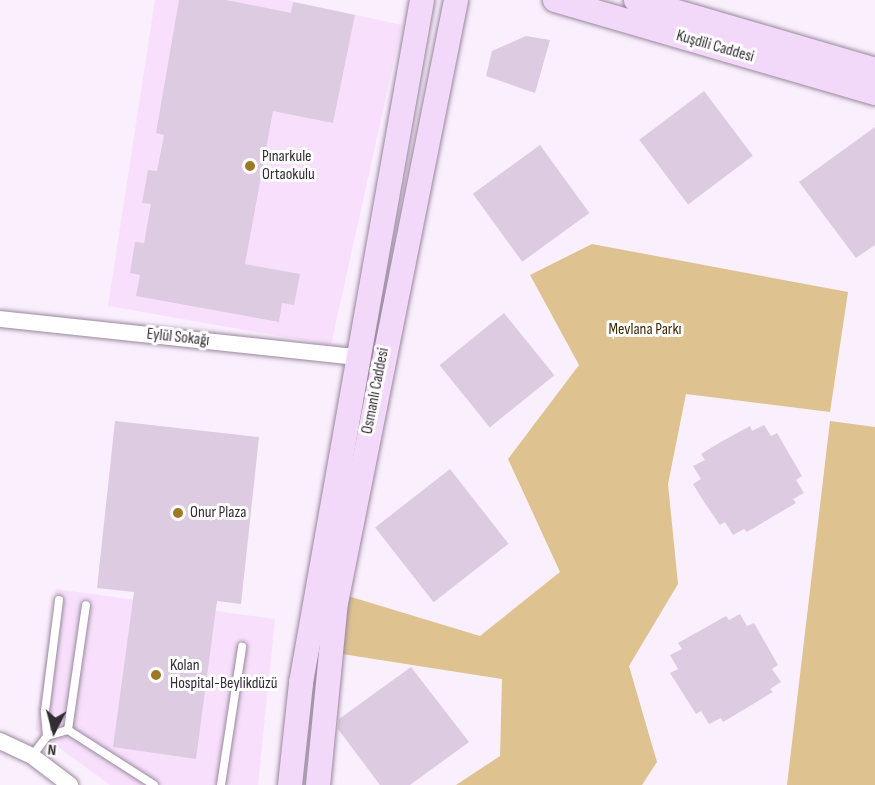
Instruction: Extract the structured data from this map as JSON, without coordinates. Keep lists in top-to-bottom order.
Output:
{
  "streets": {
    "main road": ["Kuşdili Caddesi", "Osmanlı Caddesi"],
    "street": ["Eylül Sokağı"]
  },
  "crossings": [
    ["Eylül Sokağı", "Osmanlı Caddesi"]
  ],
  "parks": ["Mevlana Parkı"],
  "places": ["Pınarkule Ortaokulu", "Onur Plaza", "Kolan Hospital-Beylikdüzü"],
  "north": "bottom"
}
